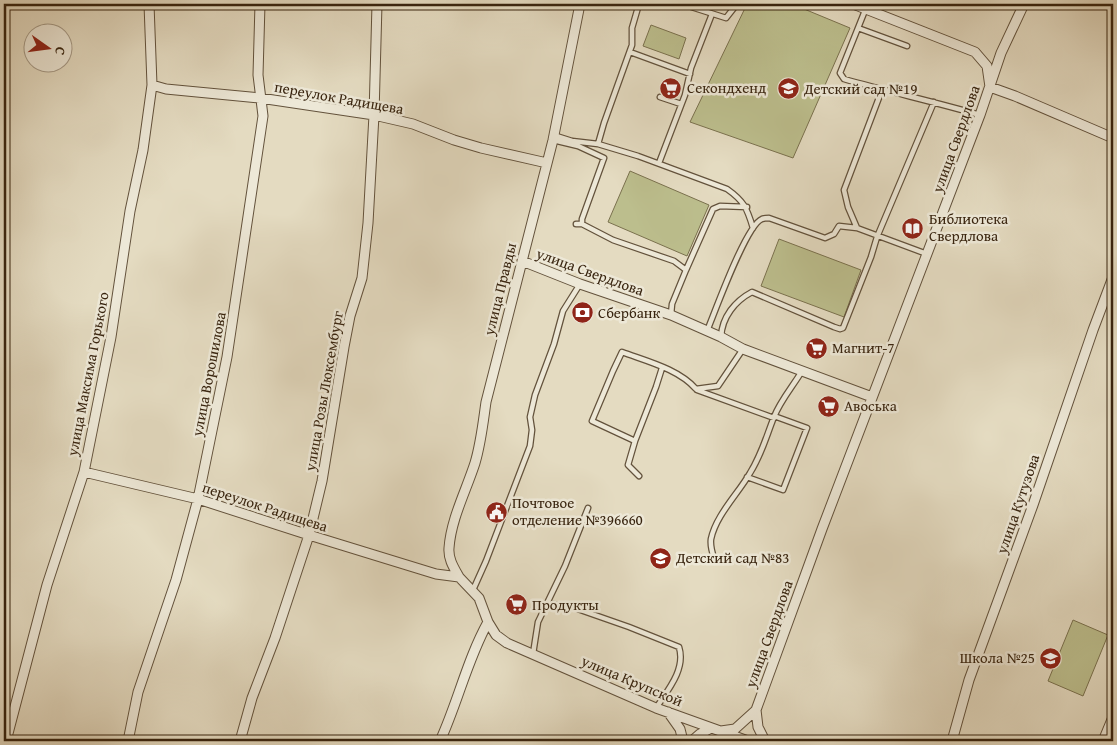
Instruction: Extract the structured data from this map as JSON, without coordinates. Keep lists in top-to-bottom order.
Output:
{
  "streets": {
    "street": [
      "переулок Радищева",
      "улица Свердлова",
      "улица Правды",
      "улица Максима Горького",
      "улица Ворошилова",
      "улица Розы Люксембург",
      "улица Кутузова",
      "улица Крупской"
    ]
  },
  "crossings": [
    ["переулок Радищева", "улица Правды"],
    ["переулок Радищева", "улица Максима Горького"],
    ["переулок Радищева", "улица Ворошилова"],
    ["переулок Радищева", "улица Розы Люксембург"],
    ["улица Свердлова", "улица Правды"]
  ],
  "places": {
    "supermarket": [
      "Секондхенд",
      "Магнит-7",
      "Авоська",
      "Продукты"
    ],
    "school or university": ["Детский сад №19", "Детский сад №83", "Школа №25"],
    "library": ["Библиотека Свердлова"],
    "bank": ["Сбербанк"],
    "public building": ["Почтовое отделение №396660"]
  },
  "north": "right"
}
